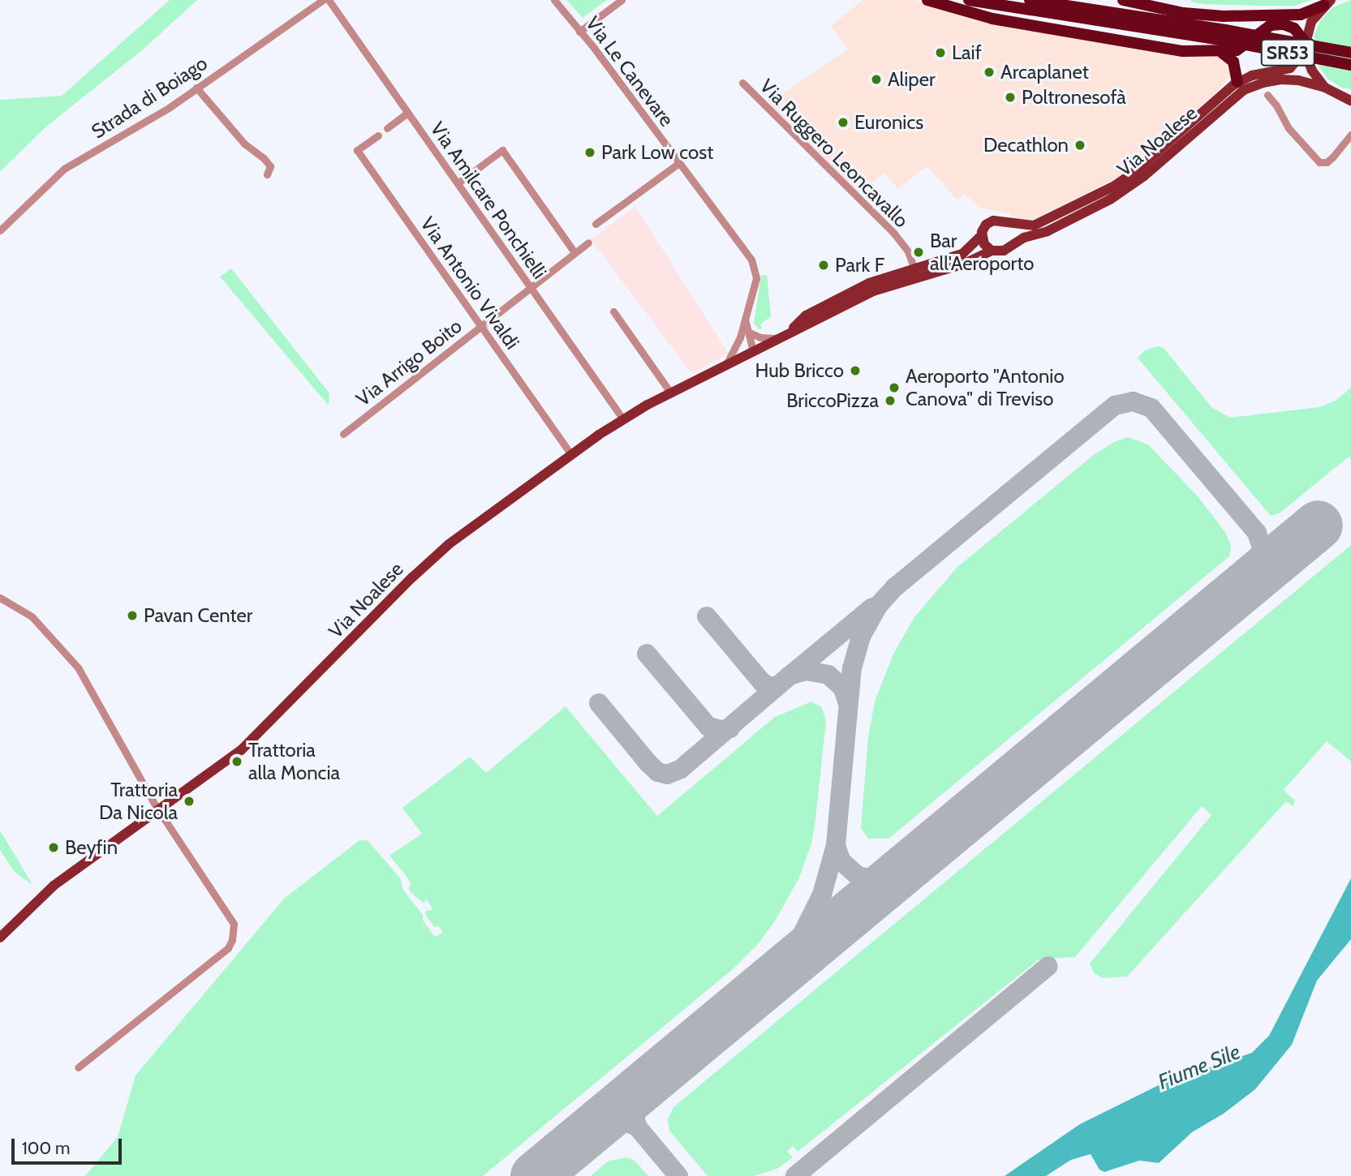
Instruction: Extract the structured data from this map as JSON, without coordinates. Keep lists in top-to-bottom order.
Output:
{
  "streets": {
    "highway": ["SR53"],
    "main road": ["Via Noalese"],
    "street": [
      "Via Le Canevare",
      "Strada di Boiago",
      "Via Ruggero Leoncavallo",
      "Via Amilcare Ponchielli",
      "Via Antonio Vivaldi",
      "Via Arrigo Boito"
    ]
  },
  "crossings": [
    ["Via Le Canevare", "Via Noalese"],
    ["Via Noalese", "Via Ruggero Leoncavallo"],
    ["Via Noalese", "Via Amilcare Ponchielli"],
    ["Via Noalese", "Via Antonio Vivaldi"],
    ["Via Amilcare Ponchielli", "Via Arrigo Boito"],
    ["Via Antonio Vivaldi", "Via Arrigo Boito"]
  ],
  "water": ["Fiume Sile"],
  "places": [
    "Laif",
    "Arcaplanet",
    "Aliper",
    "Poltronesofà",
    "Euronics",
    "Decathlon",
    "Park Low cost",
    "Bar all'Aeroporto",
    "Park F",
    "Hub Bricco",
    "Aeroporto \"Antonio Canova\" di Treviso",
    "BriccoPizza",
    "Pavan Center",
    "Trattoria alla Moncia",
    "Trattoria Da Nicola",
    "Beyfin"
  ],
  "scale_bar": "100 m"
}
